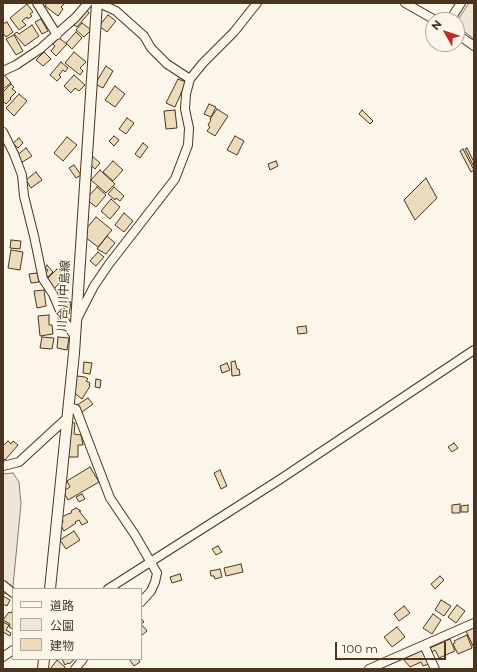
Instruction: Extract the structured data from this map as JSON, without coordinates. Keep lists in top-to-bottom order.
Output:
{
  "streets": {
    "main road": ["川合川中島線"]
  },
  "legend": ["道路", "公園", "建物"],
  "scale_bar": "100 m",
  "north": "top left"
}
